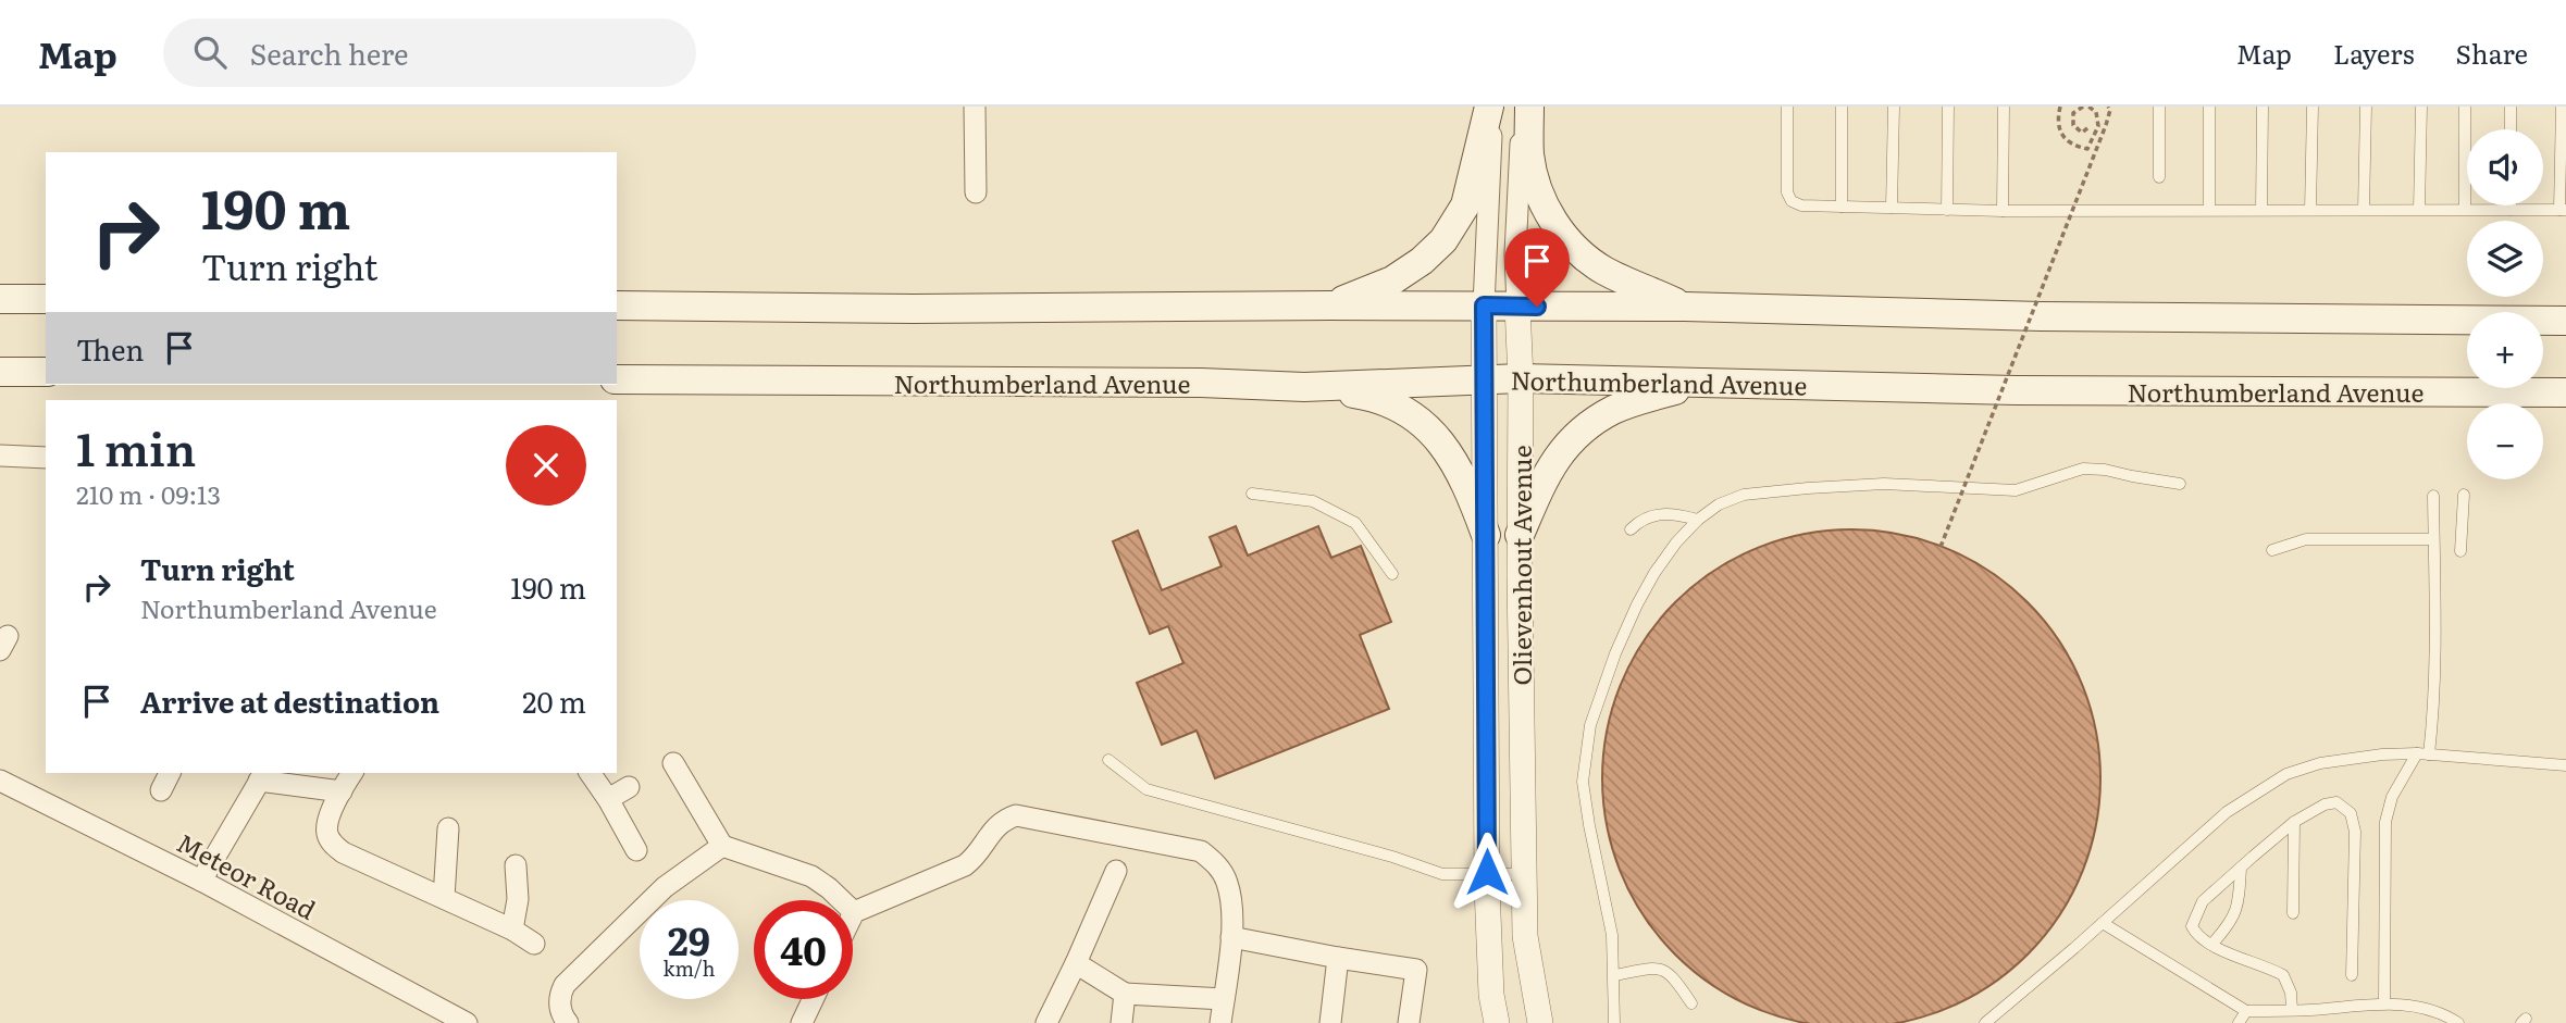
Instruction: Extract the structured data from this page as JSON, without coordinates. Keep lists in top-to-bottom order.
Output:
{
  "streets": {
    "main road": ["Northumberland Avenue"],
    "street": ["Olievenhout Avenue", "Meteor Road"]
  },
  "crossings": [
    ["Northumberland Avenue", "Olievenhout Avenue"]
  ],
  "page": {
    "header": "Map",
    "search": "Search here",
    "nav": ["Map", "Layers", "Share"],
    "map_buttons": ["+", "−"],
    "turn": ["190 m", "Turn right"],
    "then": "Then",
    "heading": ["1 min", "210 m · 09:13"],
    "list": [
      {
        "name": "Turn right",
        "note": "Northumberland Avenue",
        "value": "190 m"
      },
      {
        "name": "Arrive at destination",
        "value": "20 m"
      }
    ],
    "speed": "29 km/h",
    "limit": "40"
  }
}
